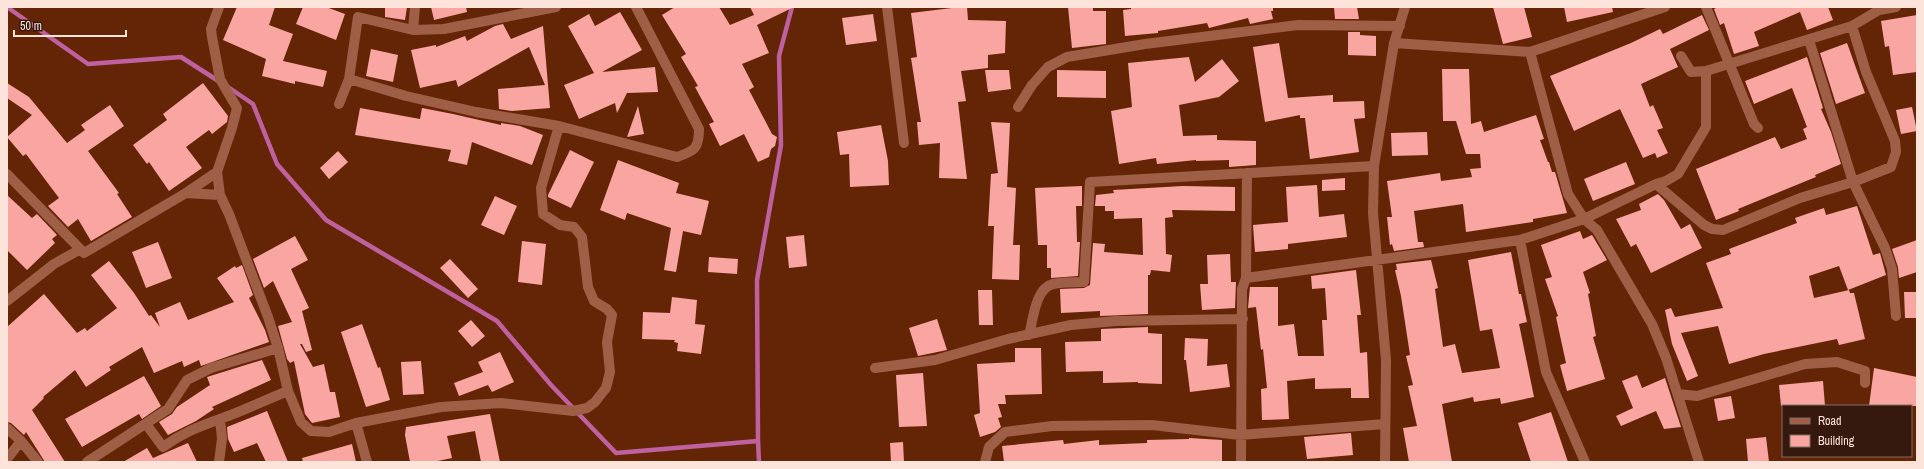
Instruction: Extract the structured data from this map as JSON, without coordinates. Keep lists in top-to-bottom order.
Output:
{
  "legend": ["Road", "Building"],
  "scale_bar": "50 m"
}
